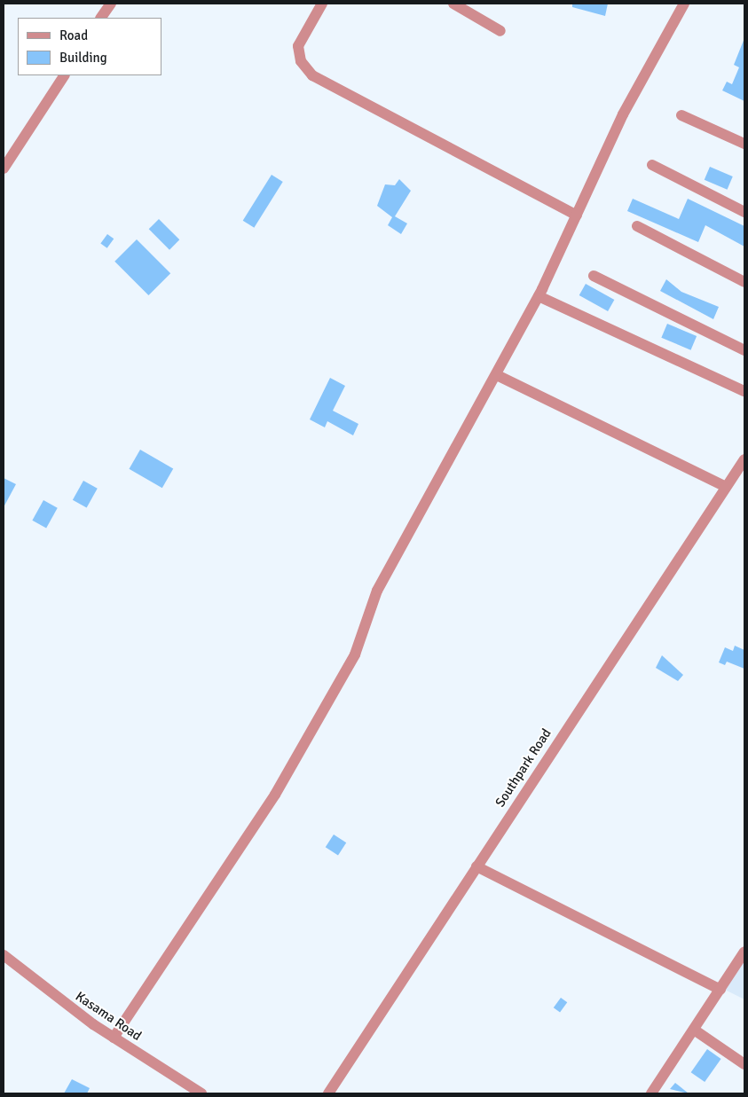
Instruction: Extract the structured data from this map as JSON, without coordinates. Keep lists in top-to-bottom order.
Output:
{
  "streets": {
    "street": ["Southpark Road", "Kasama Road"]
  },
  "legend": ["Road", "Building"]
}
